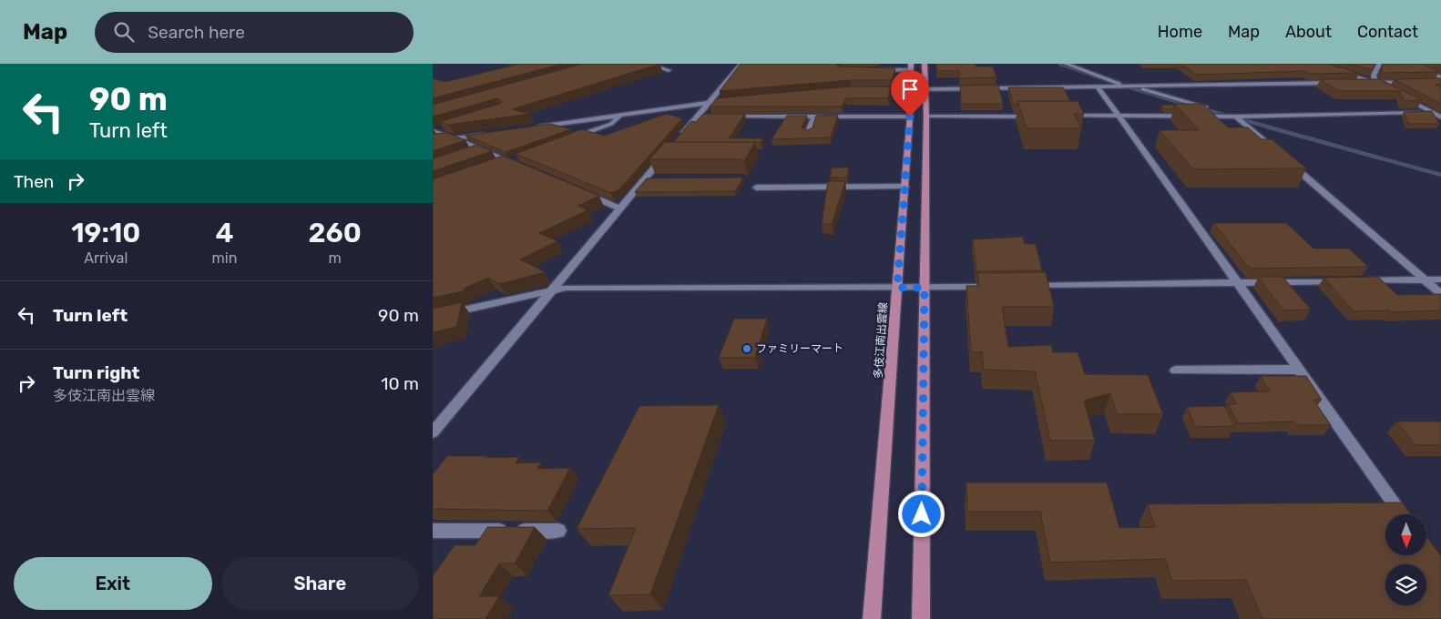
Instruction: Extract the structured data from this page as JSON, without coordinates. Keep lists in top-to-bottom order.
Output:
{
  "streets": {
    "main road": ["多伎江南出雲線"]
  },
  "places": ["ファミリーマート"],
  "north": "bottom",
  "page": {
    "header": "Map",
    "search": "Search here",
    "nav": [
      "Home",
      "Map",
      "About",
      "Contact"
    ],
    "turn": ["90 m", "Turn left"],
    "then": "Then",
    "eta": [
      "19:10",
      "Arrival",
      "4",
      "min",
      "260",
      "m"
    ],
    "list": [
      {
        "name": "Turn left",
        "value": "90 m"
      },
      {
        "name": "Turn right",
        "note": "多伎江南出雲線",
        "value": "10 m"
      }
    ],
    "buttons": ["Exit", "Share"]
  }
}
